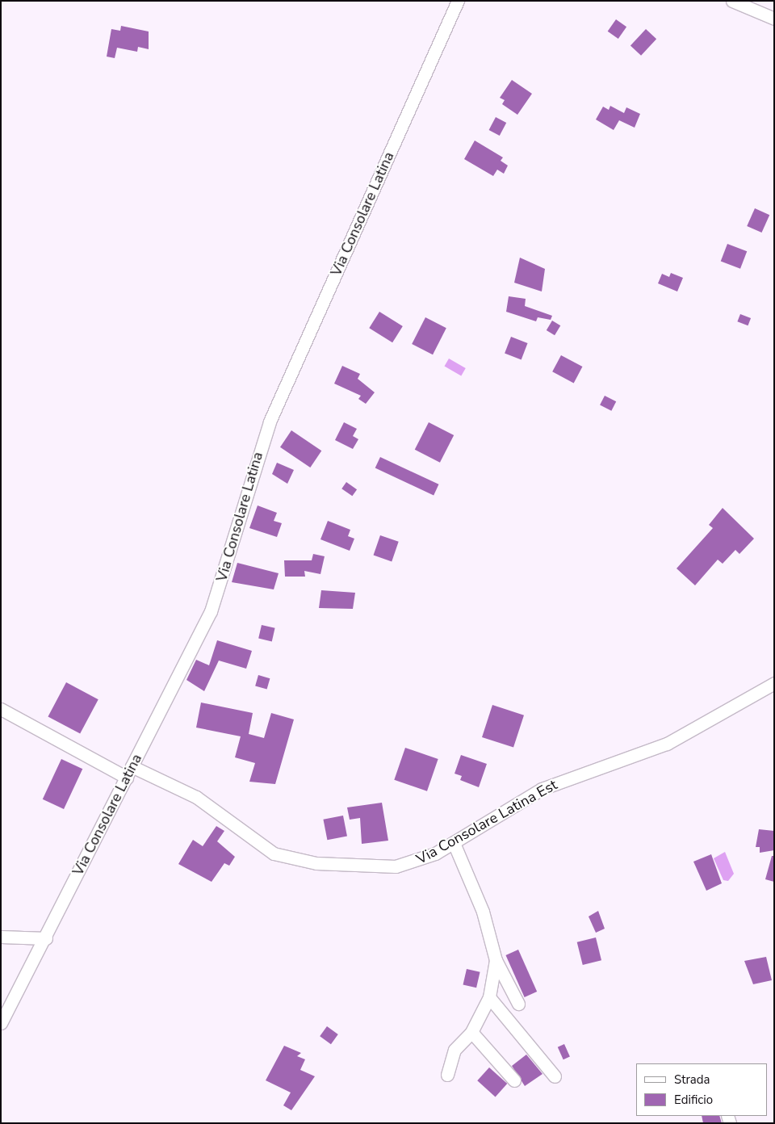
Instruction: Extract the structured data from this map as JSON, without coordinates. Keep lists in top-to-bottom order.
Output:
{
  "streets": {
    "street": ["Via Consolare Latina", "Via Consolare Latina Est"]
  },
  "crossings": [
    ["Via Consolare Latina", "Via Consolare Latina Est"]
  ],
  "legend": ["Strada", "Edificio"]
}
